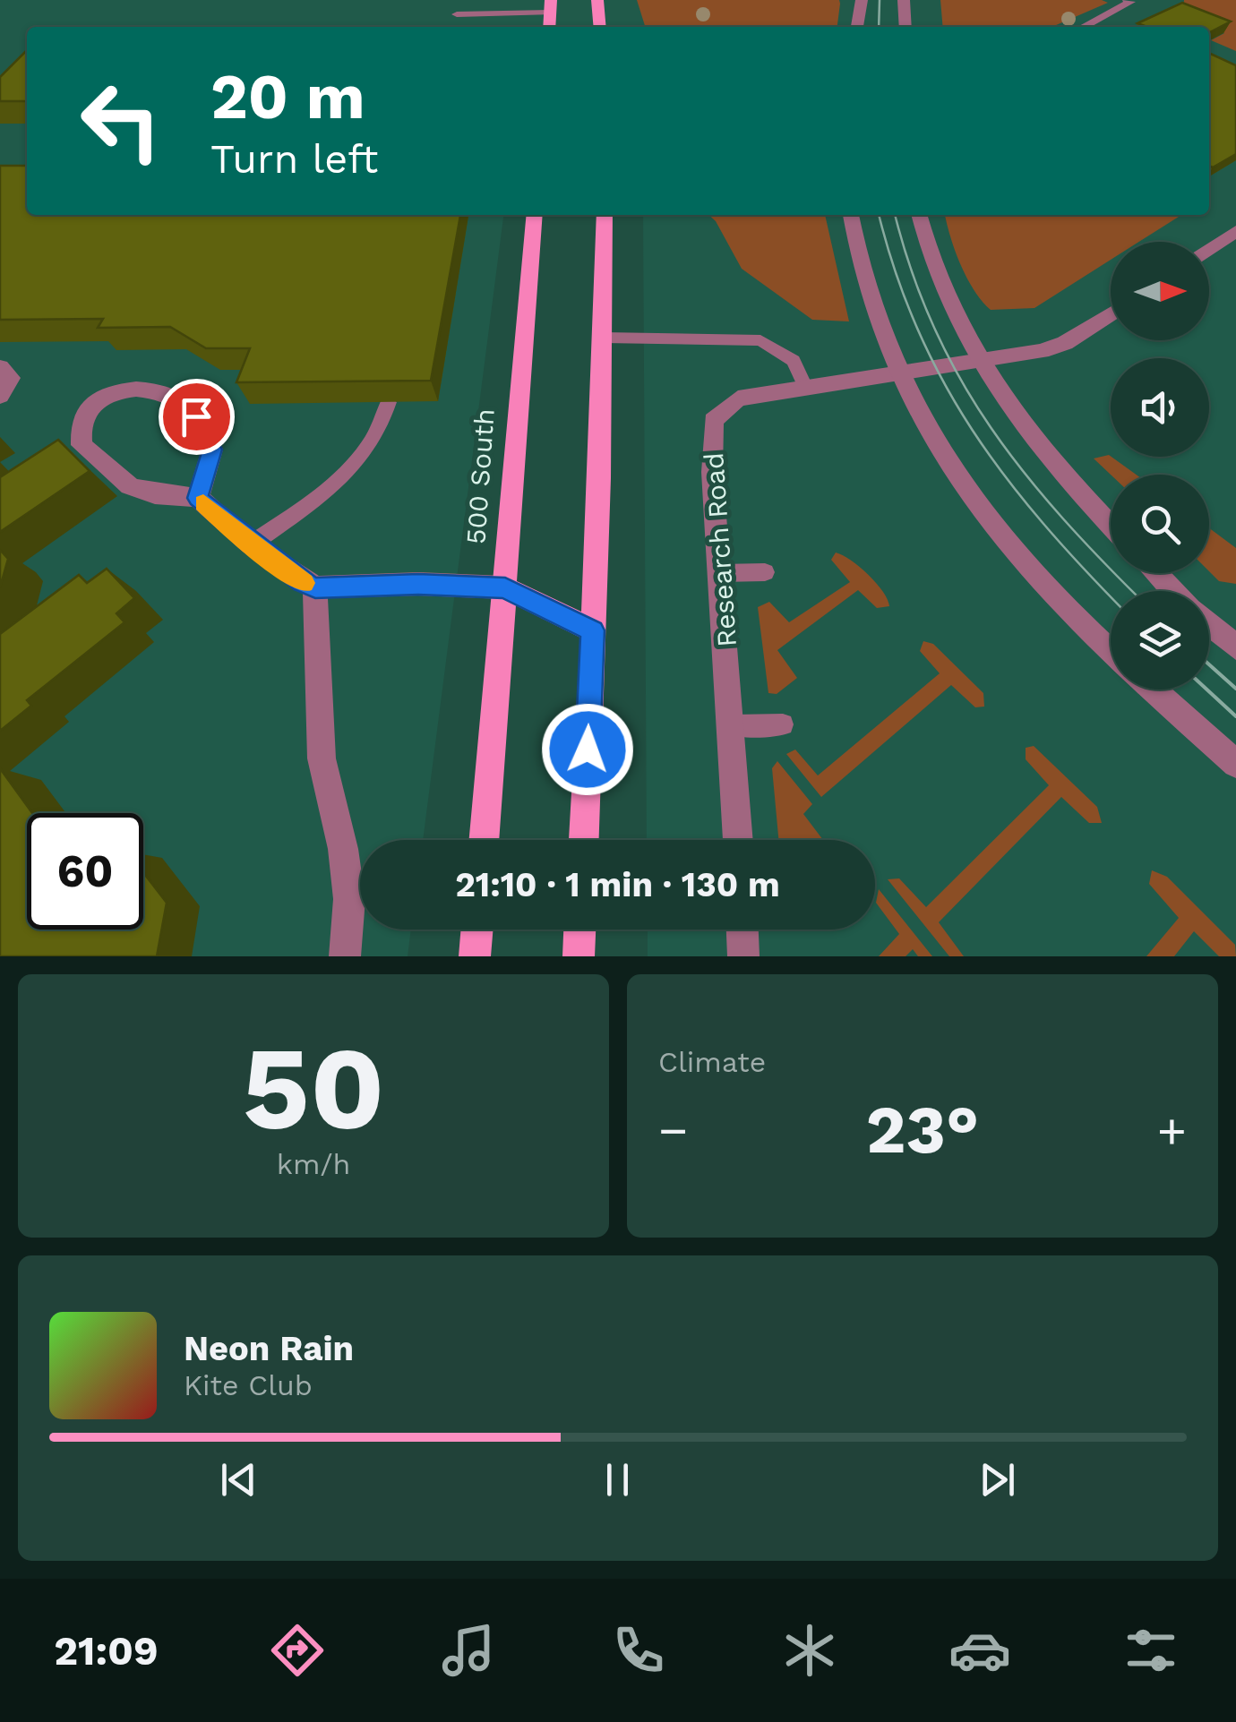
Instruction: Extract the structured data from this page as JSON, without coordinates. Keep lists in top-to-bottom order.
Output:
{
  "streets": {
    "main road": ["500 South"],
    "street": ["Research Road"]
  },
  "north": "right",
  "page": {
    "turn": ["20 m", "Turn left"],
    "limit": "60",
    "trip": "21:10 · 1 min · 130 m",
    "tile": [
      ["50", "km/h"],
      "Climate"
    ],
    "heat": ["−", "23°", "+"],
    "song": ["Neon Rain", "Kite Club"],
    "tabs": "21:09"
  }
}
